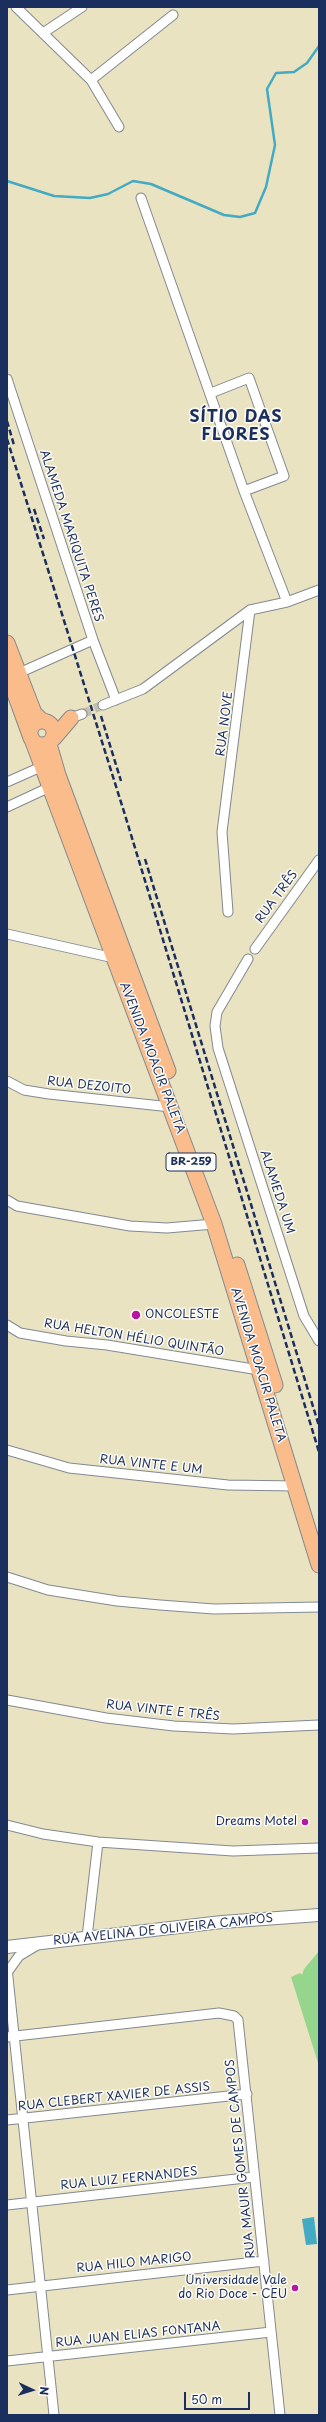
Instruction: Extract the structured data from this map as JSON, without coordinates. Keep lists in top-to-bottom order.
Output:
{
  "streets": {
    "main road": ["AVENIDA MOACIR PALETA", "BR-259"],
    "street": [
      "ALAMEDA MARIQUITA PERES",
      "RUA NOVE",
      "RUA TRÊS",
      "RUA DEZOITO",
      "ALAMEDA UM",
      "RUA HELTON HÉLIO QUINTÃO",
      "RUA VINTE E UM",
      "RUA VINTE E TRÊS",
      "RUA AVELINA DE OLIVEIRA CAMPOS",
      "RUA CLEBERT XAVIER DE ASSIS",
      "RUA MAUIR GOMES DE CAMPOS",
      "RUA LUIZ FERNANDES",
      "RUA HILO MARIGO",
      "RUA JUAN ELIAS FONTANA"
    ]
  },
  "crossings": [
    ["AVENIDA MOACIR PALETA", "RUA DEZOITO"],
    ["AVENIDA MOACIR PALETA", "RUA HELTON HÉLIO QUINTÃO"],
    ["AVENIDA MOACIR PALETA", "RUA VINTE E UM"],
    ["RUA CLEBERT XAVIER DE ASSIS", "RUA MAUIR GOMES DE CAMPOS"],
    ["RUA MAUIR GOMES DE CAMPOS", "RUA LUIZ FERNANDES"],
    ["RUA MAUIR GOMES DE CAMPOS", "RUA HILO MARIGO"],
    ["RUA MAUIR GOMES DE CAMPOS", "RUA JUAN ELIAS FONTANA"]
  ],
  "districts": ["SÍTIO DAS FLORES"],
  "places": ["ONCOLESTE", "Dreams Motel", "Universidade Vale do Rio Doce - CEU"],
  "scale_bar": "50 m",
  "north": "right"
}
